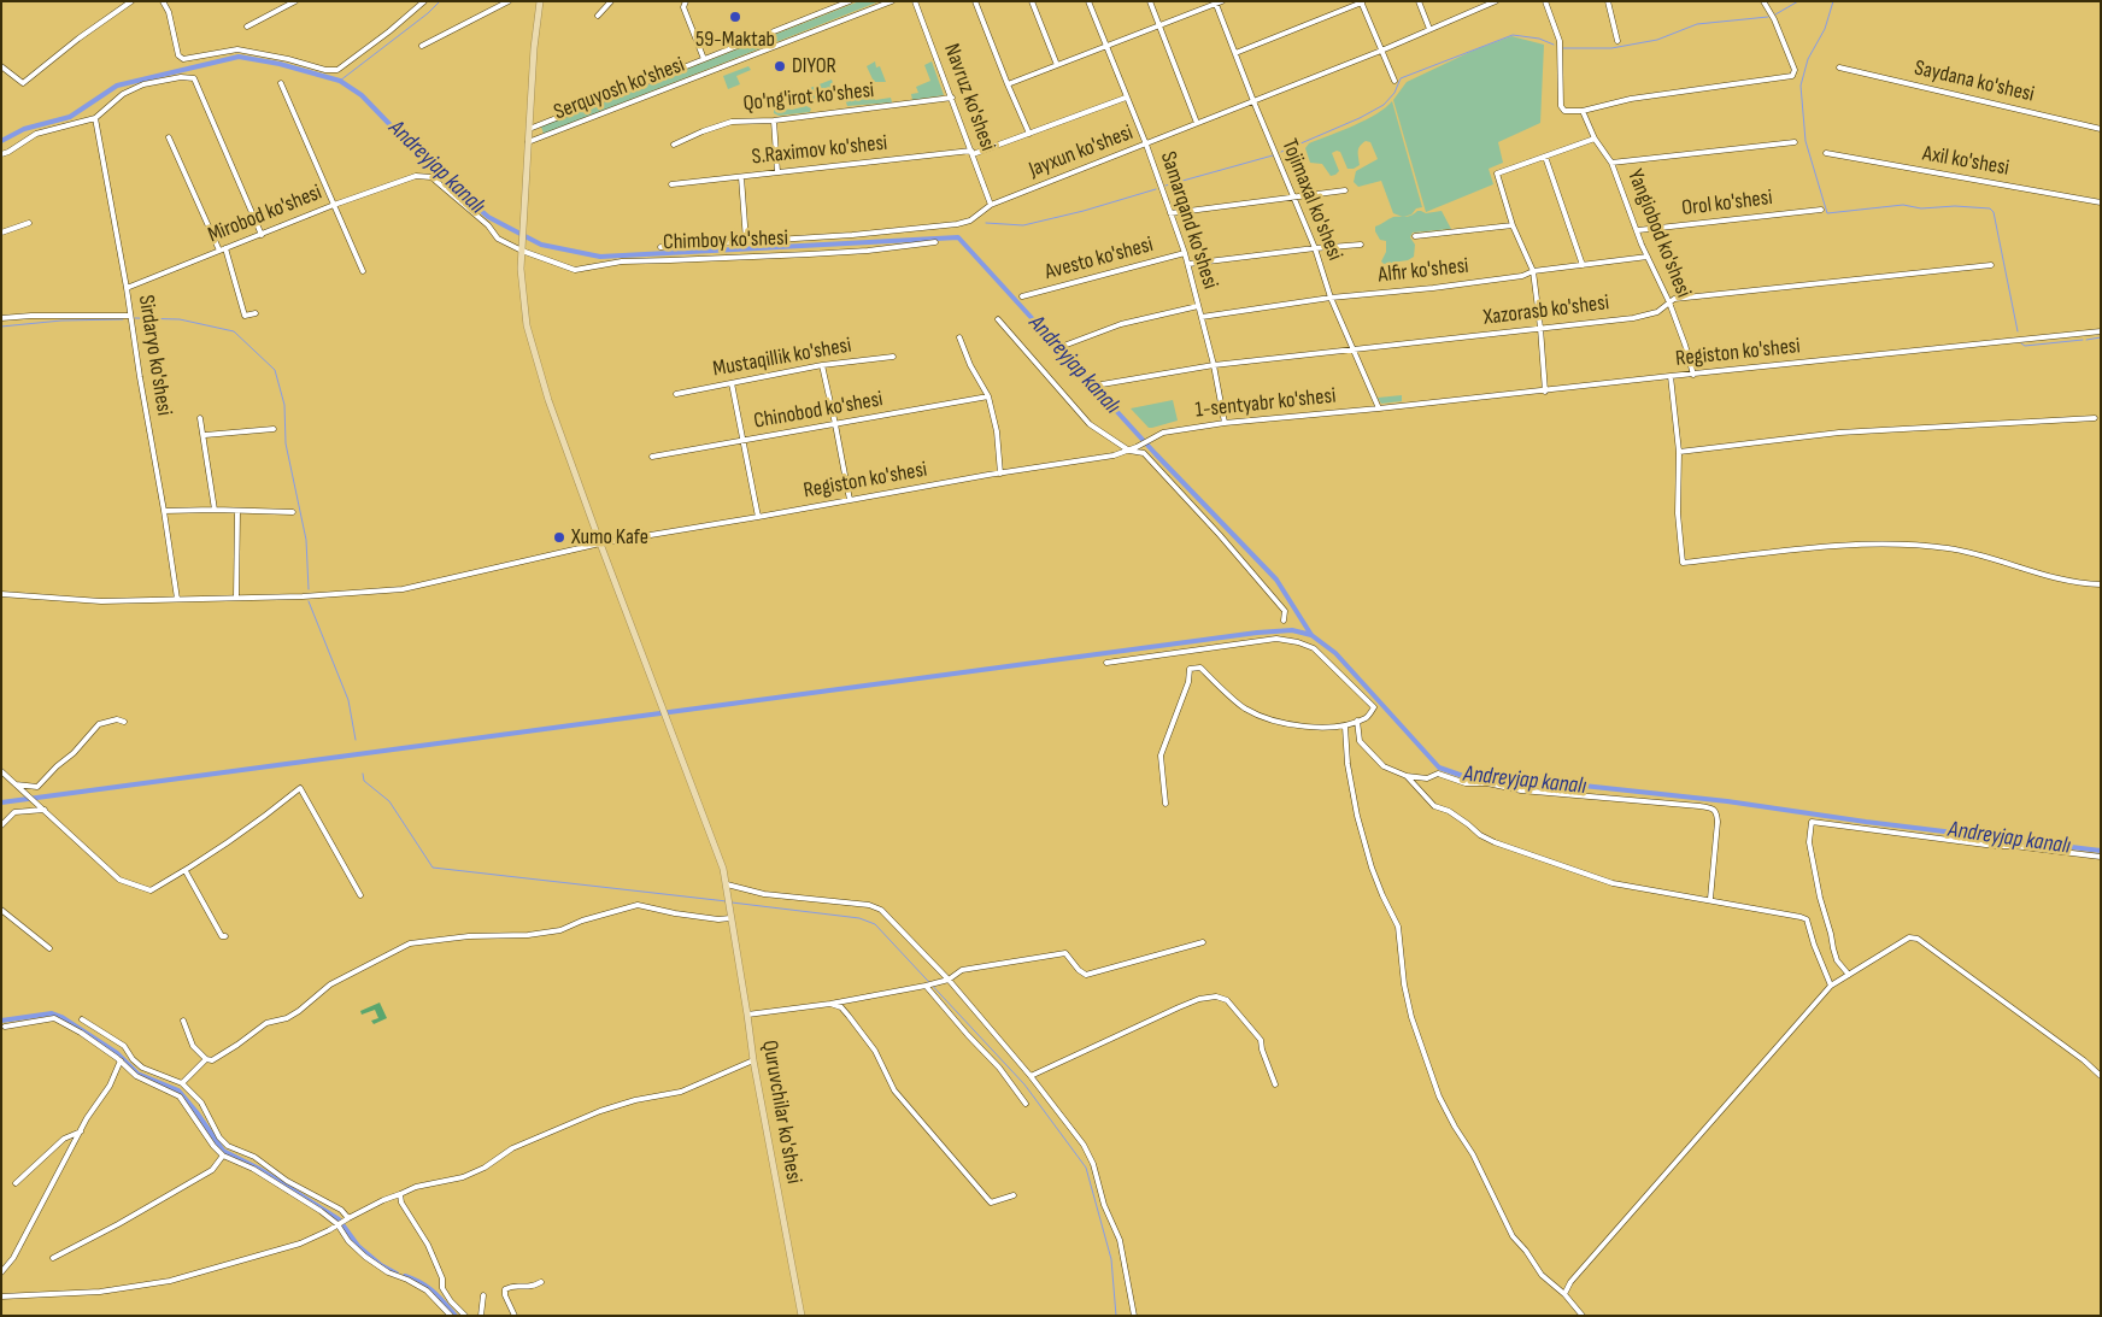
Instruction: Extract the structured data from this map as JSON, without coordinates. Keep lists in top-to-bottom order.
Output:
{
  "streets": {
    "main road": ["Quruvchilar ko'shesi"],
    "street": [
      "Saydana ko'shesi",
      "Serquyosh ko'shesi",
      "Qo'ng'irot ko'shesi",
      "Navruz ko'shesi",
      "S.Raximov ko'shesi",
      "Jayxun ko'shesi",
      "Axil ko'shesi",
      "Tojimaxal ko'shesi",
      "Orol ko'shesi",
      "Mirobod ko'shesi",
      "Samarqand ko'shesi",
      "Yangiobod ko'shesi",
      "Chimboy ko'shesi",
      "Avesto ko'shesi",
      "Alfir ko'shesi",
      "Xazorasb ko'shesi",
      "Registon ko'shesi",
      "Sirdaryo ko'shesi",
      "Mustaqillik ko'shesi",
      "1-sentyabr ko'shesi",
      "Chinobod ko'shesi"
    ]
  },
  "crossings": [
    ["Serquyosh ko'shesi", "Quruvchilar ko'shesi"],
    ["Qo'ng'irot ko'shesi", "Navruz ko'shesi"],
    ["Navruz ko'shesi", "S.Raximov ko'shesi"],
    ["Navruz ko'shesi", "Jayxun ko'shesi"],
    ["S.Raximov ko'shesi", "Samarqand ko'shesi"],
    ["Jayxun ko'shesi", "Tojimaxal ko'shesi"],
    ["Jayxun ko'shesi", "Samarqand ko'shesi"],
    ["Tojimaxal ko'shesi", "Alfir ko'shesi"],
    ["Tojimaxal ko'shesi", "Xazorasb ko'shesi"],
    ["Tojimaxal ko'shesi", "Registon ko'shesi"],
    ["Tojimaxal ko'shesi", "1-sentyabr ko'shesi"],
    ["Orol ko'shesi", "Yangiobod ko'shesi"],
    ["Mirobod ko'shesi", "Chimboy ko'shesi"],
    ["Mirobod ko'shesi", "Sirdaryo ko'shesi"],
    ["Samarqand ko'shesi", "Avesto ko'shesi"],
    ["Samarqand ko'shesi", "Alfir ko'shesi"],
    ["Samarqand ko'shesi", "Xazorasb ko'shesi"],
    ["Samarqand ko'shesi", "1-sentyabr ko'shesi"],
    ["Yangiobod ko'shesi", "Alfir ko'shesi"],
    ["Yangiobod ko'shesi", "Xazorasb ko'shesi"],
    ["Yangiobod ko'shesi", "Registon ko'shesi"],
    ["Chimboy ko'shesi", "Quruvchilar ko'shesi"],
    ["Registon ko'shesi", "Sirdaryo ko'shesi"],
    ["Registon ko'shesi", "1-sentyabr ko'shesi"],
    ["Registon ko'shesi", "Quruvchilar ko'shesi"]
  ],
  "water": ["Andreyjap kanalı"],
  "places": ["59-Maktab", "DIYOR", "Xumo Kafe"]
}
